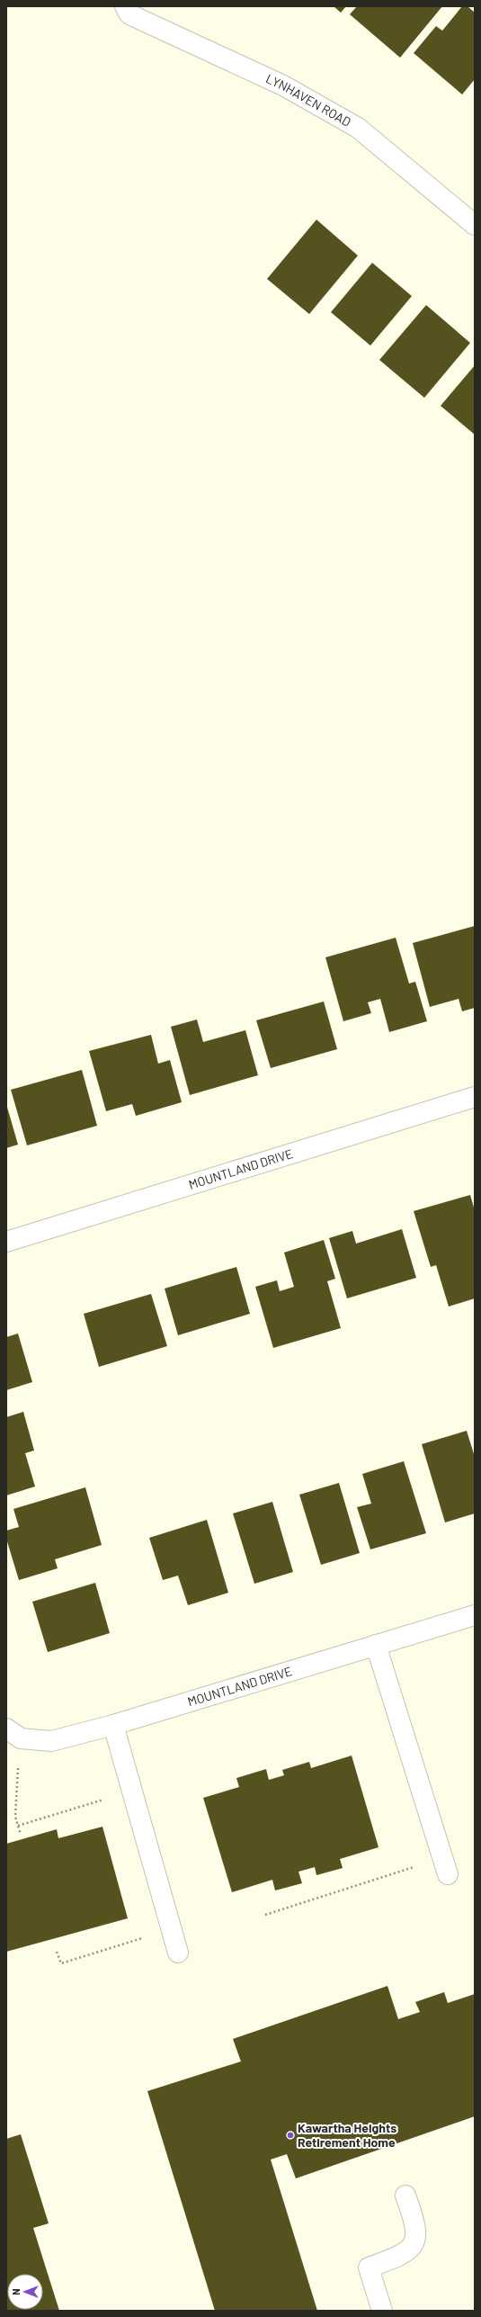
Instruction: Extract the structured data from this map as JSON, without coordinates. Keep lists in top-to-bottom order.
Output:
{
  "streets": {
    "street": ["LYNHAVEN ROAD", "MOUNTLAND DRIVE"]
  },
  "places": ["Kawartha Heights Retirement Home"],
  "north": "left"
}
